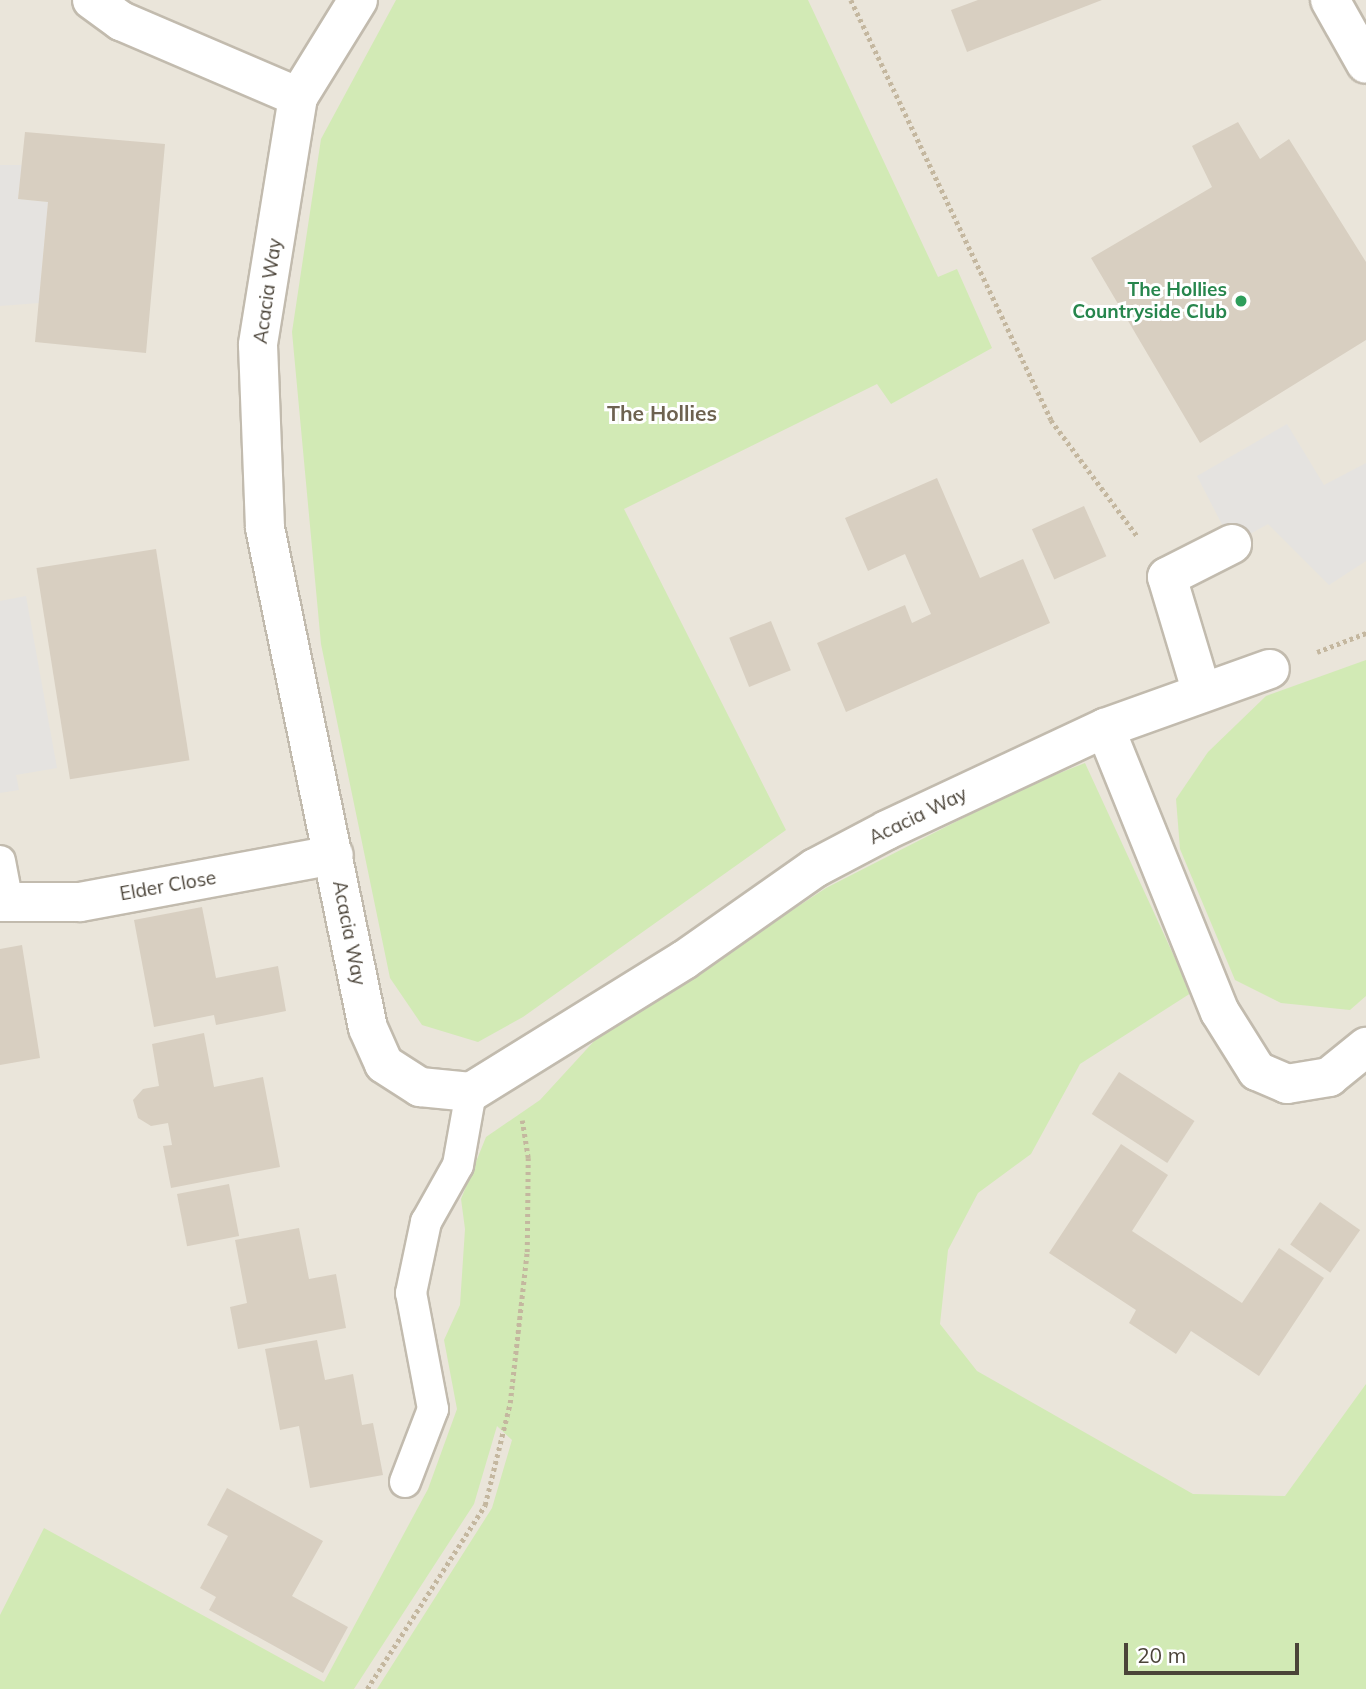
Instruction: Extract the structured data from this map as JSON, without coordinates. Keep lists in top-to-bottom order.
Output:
{
  "streets": {
    "street": ["Acacia Way", "Elder Close"]
  },
  "crossings": [
    ["Acacia Way", "Elder Close"]
  ],
  "districts": ["The Hollies"],
  "places": ["The Hollies Countryside Club"],
  "scale_bar": "20 m"
}
